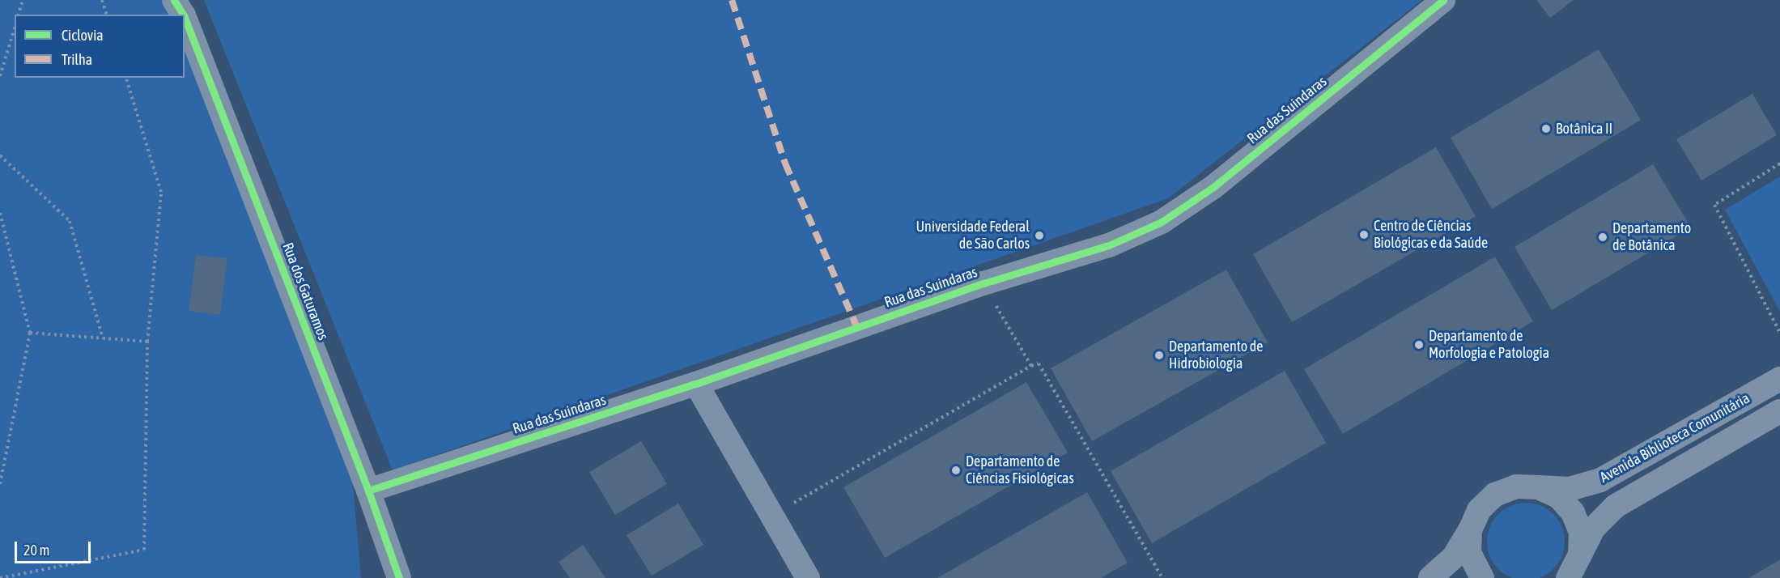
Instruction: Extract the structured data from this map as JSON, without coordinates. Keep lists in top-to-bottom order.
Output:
{
  "streets": {
    "street": ["Rua das Suindaras", "Rua dos Gaturamos", "Avenida Biblioteca Comunitária"]
  },
  "crossings": [
    ["Rua das Suindaras", "Rua dos Gaturamos"]
  ],
  "places": [
    "Botânica II",
    "Centro de Ciências Biológicas e da Saúde",
    "Universidade Federal de São Carlos",
    "Departamento de Botânica",
    "Departamento de Morfologia e Patologia",
    "Departamento de Hidrobiologia",
    "Departamento de Ciências Fisiológicas"
  ],
  "legend": ["Ciclovia", "Trilha"],
  "scale_bar": "20 m"
}
